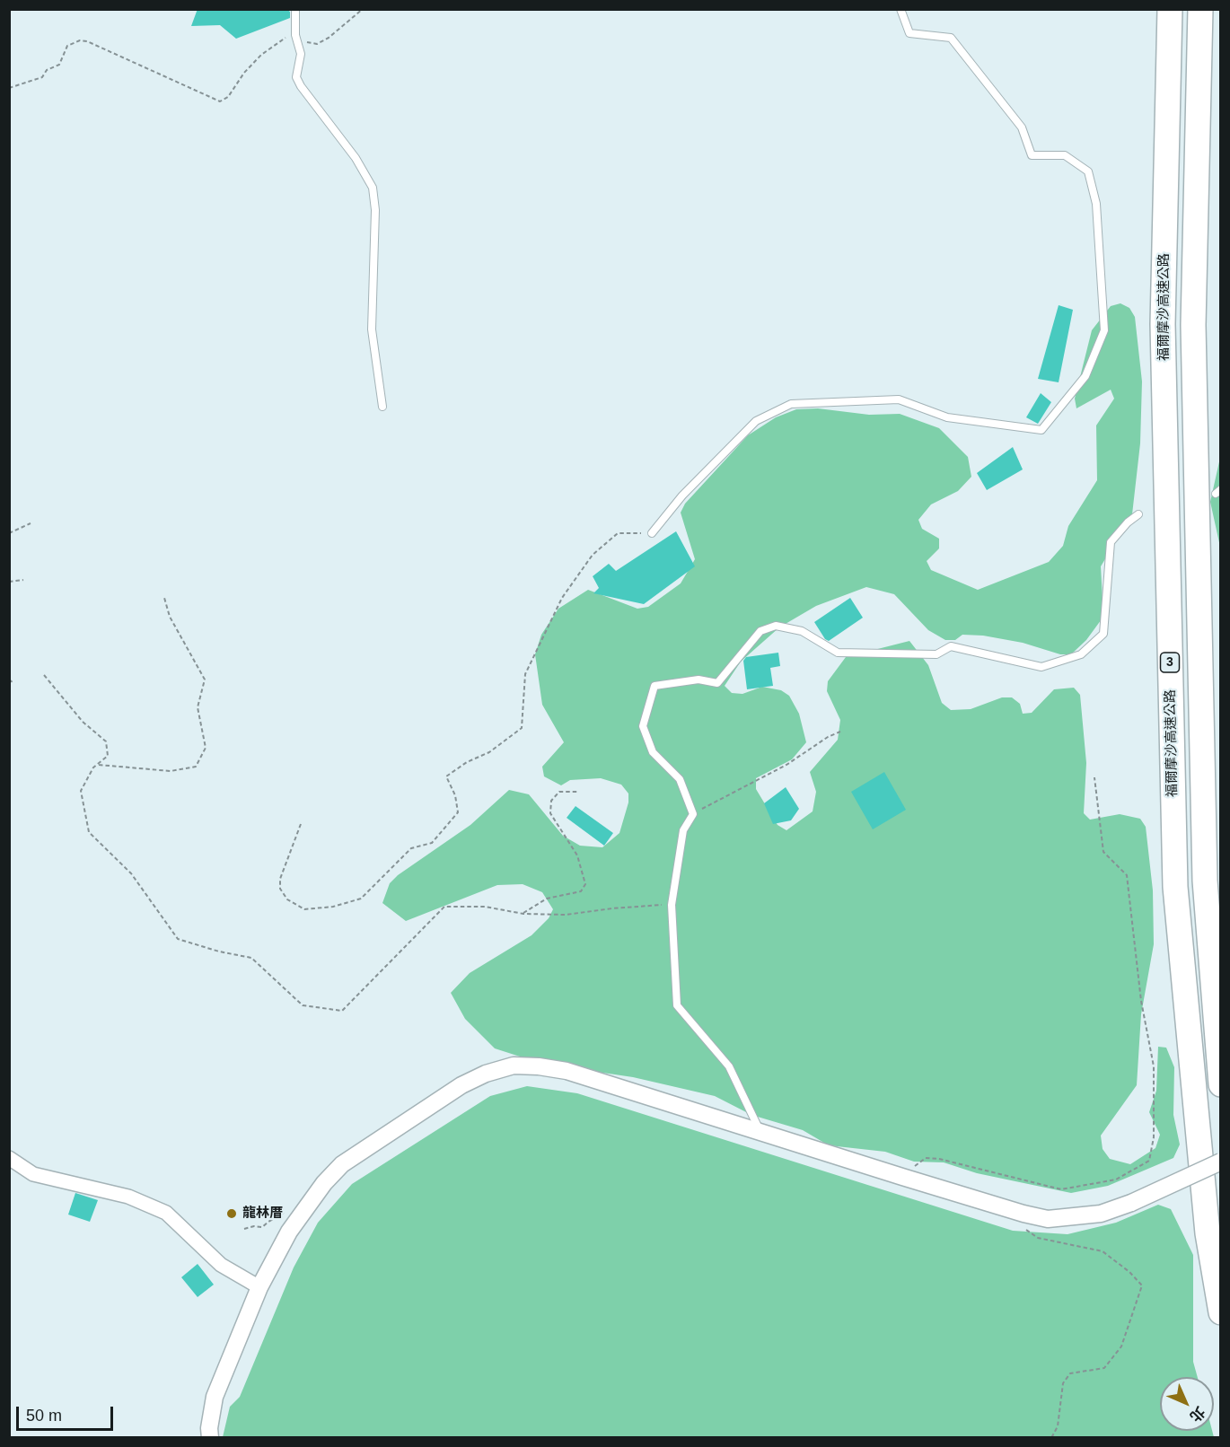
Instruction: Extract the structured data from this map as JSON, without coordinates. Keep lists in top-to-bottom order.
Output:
{
  "streets": {
    "highway": ["福爾摩沙高速公路", "3"]
  },
  "places": ["龍林厝"],
  "scale_bar": "50 m",
  "north": "bottom right"
}
